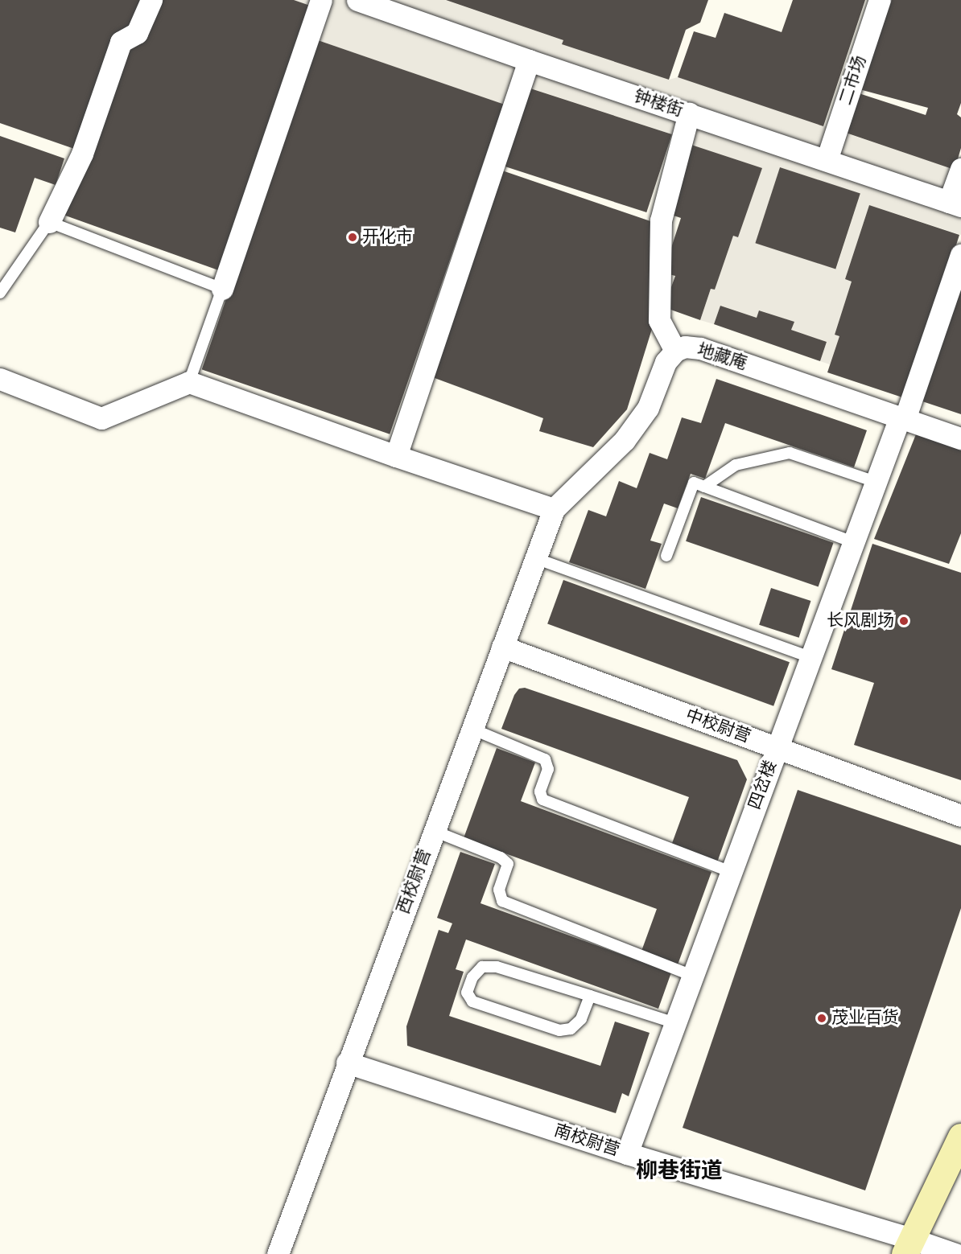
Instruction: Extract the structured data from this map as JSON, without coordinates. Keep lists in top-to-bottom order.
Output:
{
  "streets": {
    "street": [
      "二市场",
      "钟楼街",
      "地藏庵",
      "中校尉营",
      "四岔楼",
      "西校尉营",
      "南校尉营"
    ]
  },
  "crossings": [
    ["二市场", "钟楼街"],
    ["地藏庵", "四岔楼"],
    ["地藏庵", "西校尉营"],
    ["中校尉营", "四岔楼"],
    ["中校尉营", "西校尉营"],
    ["四岔楼", "南校尉营"],
    ["西校尉营", "南校尉营"]
  ],
  "districts": ["柳巷街道"],
  "places": ["开化市", "长风剧场", "茂业百货"]
}
